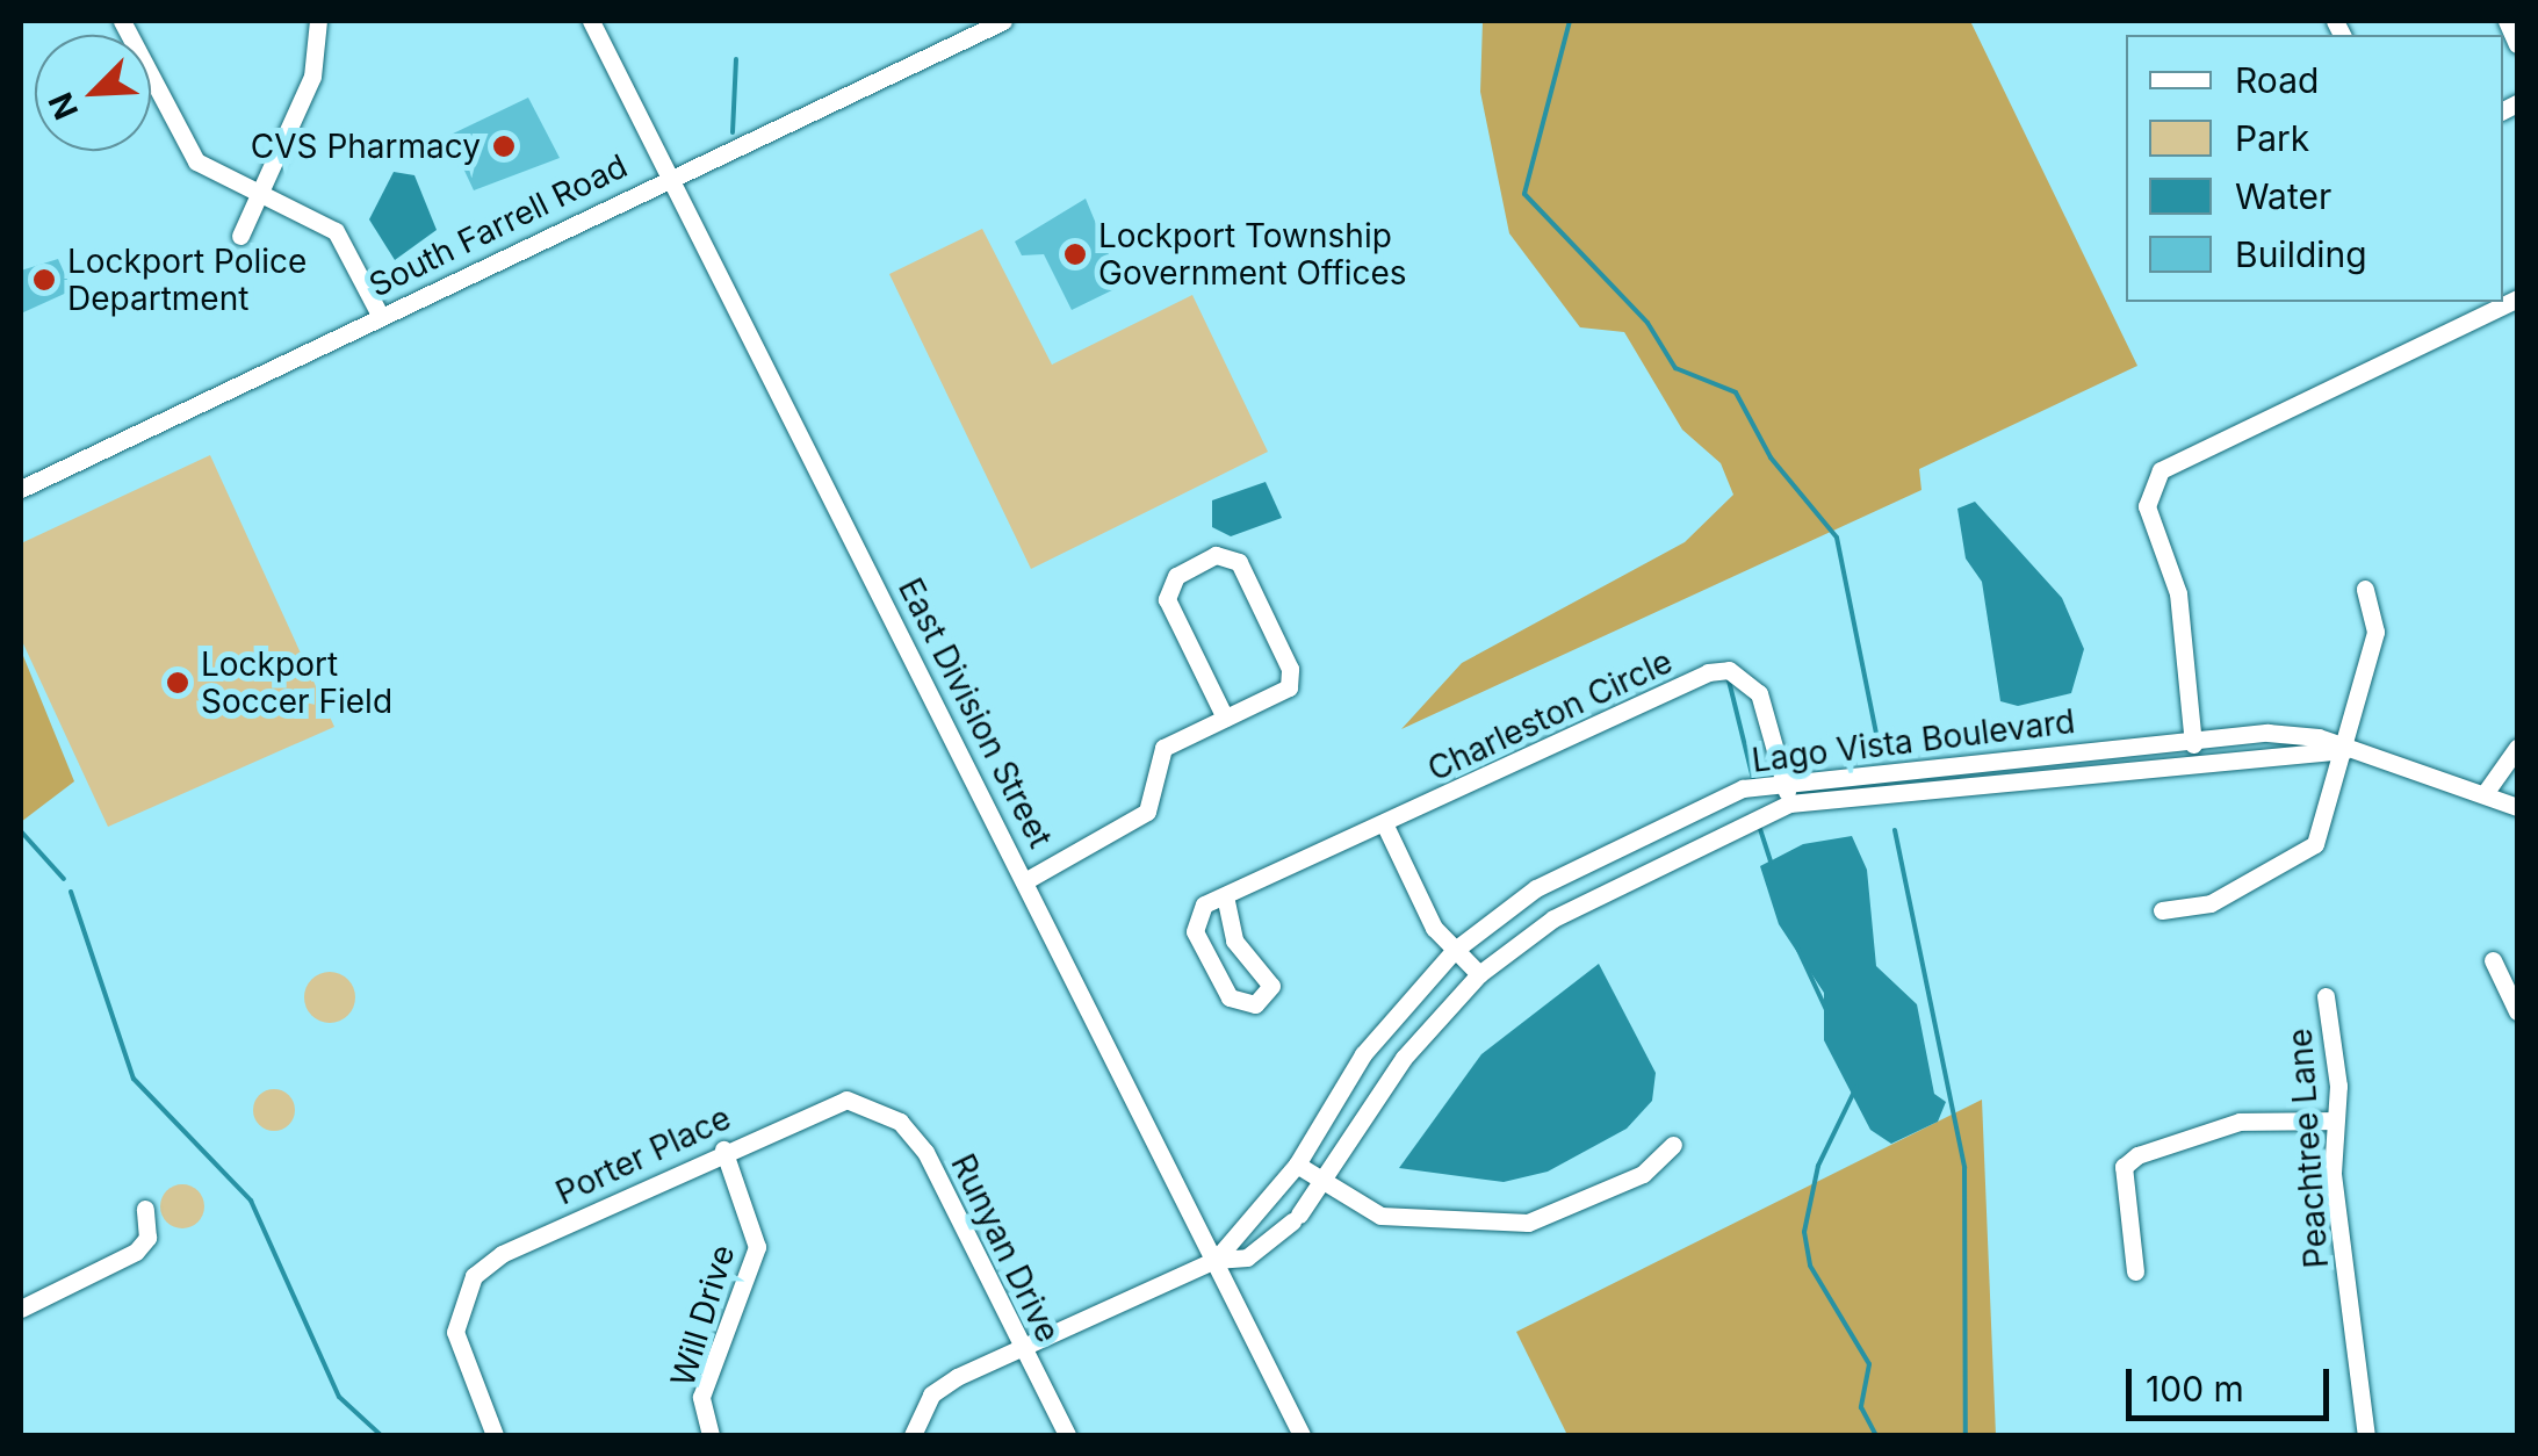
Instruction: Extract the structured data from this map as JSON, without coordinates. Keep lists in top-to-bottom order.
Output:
{
  "streets": {
    "street": [
      "South Farrell Road",
      "East Division Street",
      "Charleston Circle",
      "Lago Vista Boulevard",
      "Peachtree Lane",
      "Porter Place",
      "Runyan Drive",
      "Will Drive"
    ]
  },
  "crossings": [
    ["South Farrell Road", "East Division Street"],
    ["East Division Street", "Lago Vista Boulevard"],
    ["Charleston Circle", "Lago Vista Boulevard"],
    ["Porter Place", "Runyan Drive"],
    ["Porter Place", "Will Drive"]
  ],
  "places": [
    "CVS Pharmacy",
    "Lockport Township Government Offices",
    "Lockport Police Department",
    "Lockport Soccer Field"
  ],
  "legend": [
    "Road",
    "Park",
    "Water",
    "Building"
  ],
  "scale_bar": "100 m",
  "north": "bottom left"
}
